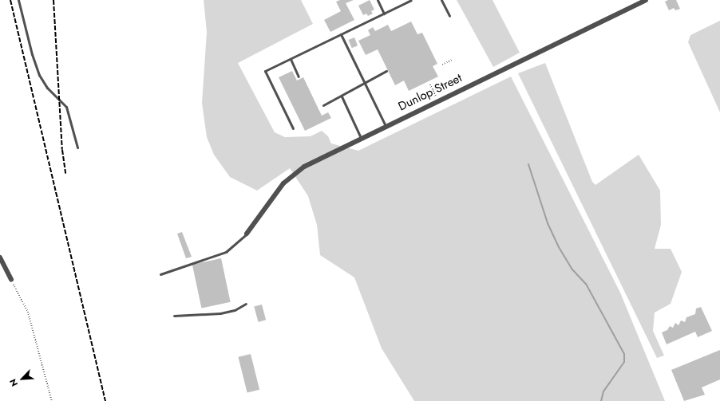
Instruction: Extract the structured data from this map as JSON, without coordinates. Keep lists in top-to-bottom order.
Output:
{
  "streets": {
    "street": ["Dunlop Street"]
  },
  "north": "bottom left"
}
